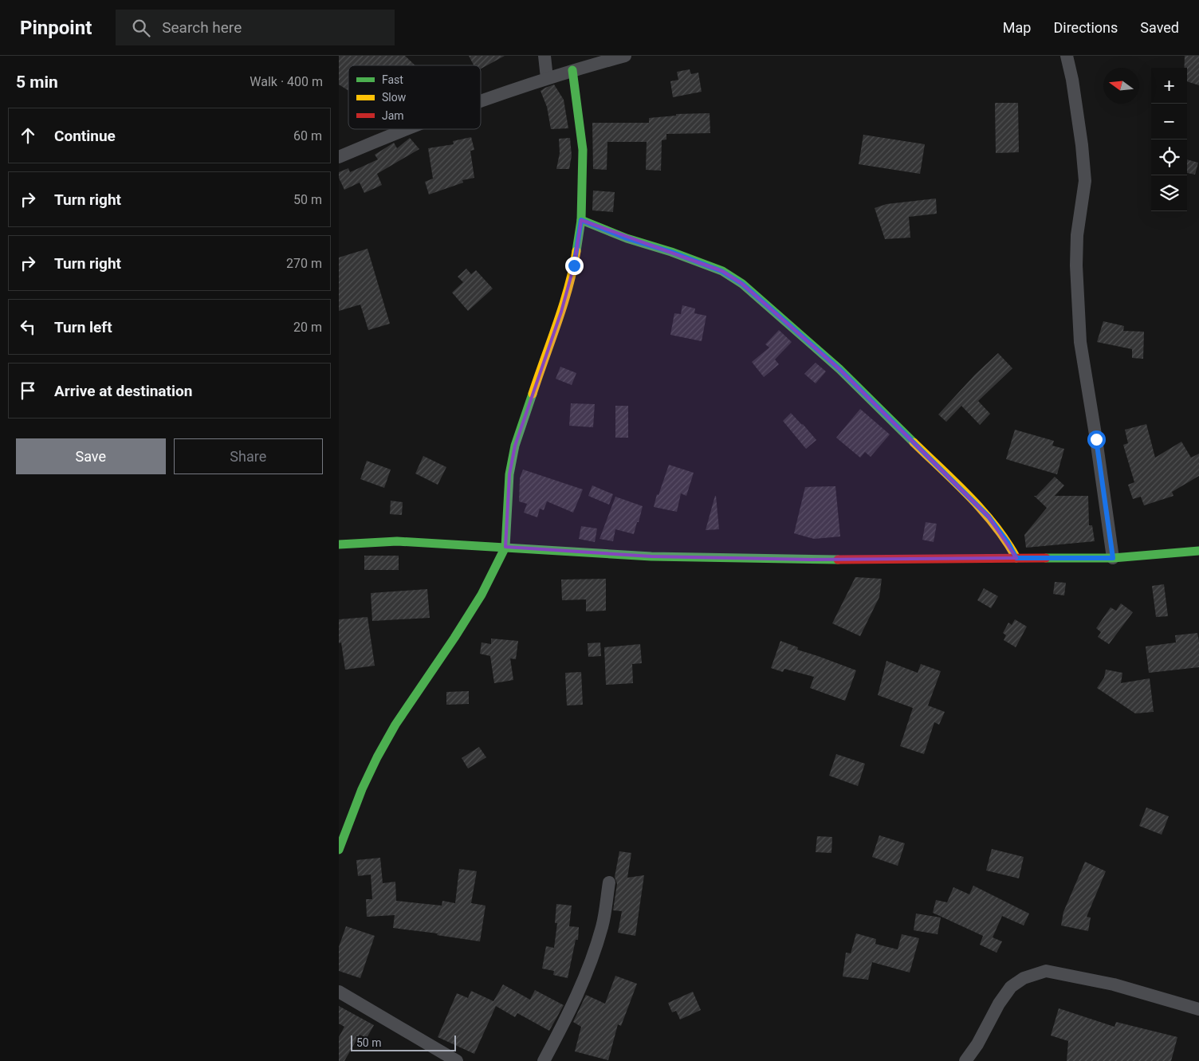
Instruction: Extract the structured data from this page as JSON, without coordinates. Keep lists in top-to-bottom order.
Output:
{
  "legend": ["Fast", "Slow", "Jam"],
  "scale_bar": "50 m",
  "north": "left",
  "page": {
    "header": "Pinpoint",
    "search": "Search here",
    "nav": ["Map", "Directions", "Saved"],
    "heading": ["5 min", "Walk · 400 m"],
    "map_buttons": ["+", "−"],
    "list": [
      ["Continue", "60 m"],
      ["Turn right", "50 m"],
      ["Turn right", "270 m"],
      ["Turn left", "20 m"],
      "Arrive at destination"
    ],
    "buttons": ["Save", "Share"],
    "scale": "50 m"
  }
}
